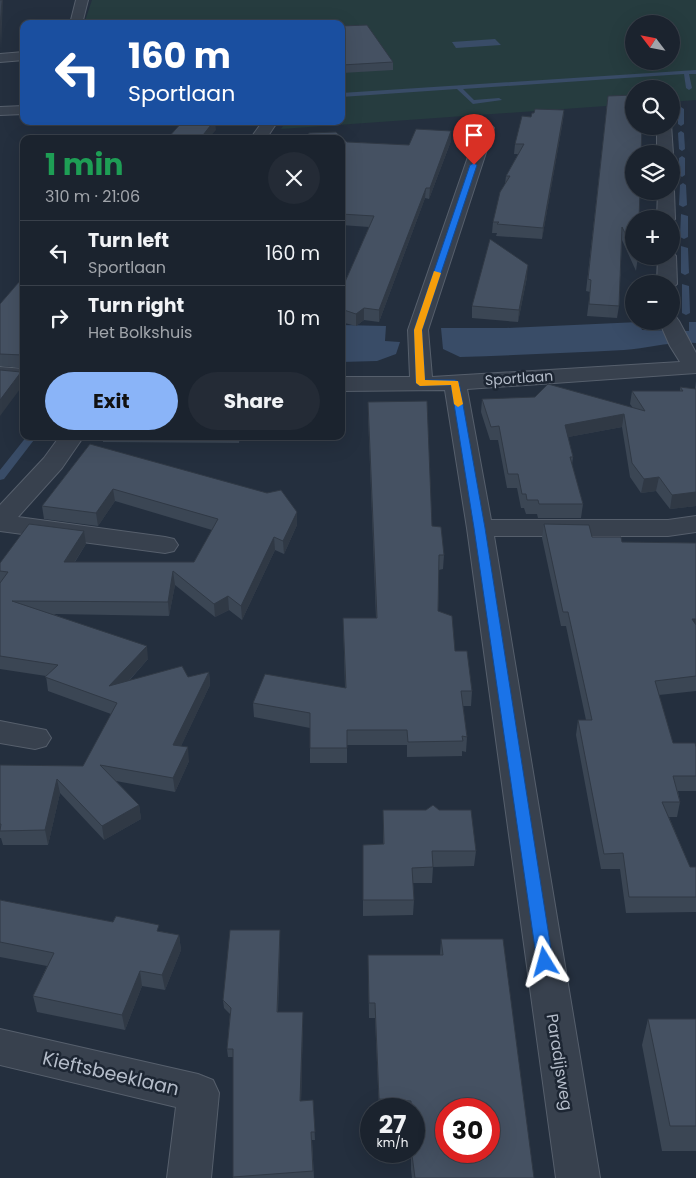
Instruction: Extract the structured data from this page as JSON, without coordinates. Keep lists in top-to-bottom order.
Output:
{
  "streets": {
    "street": ["Sportlaan", "Paradijsweg", "Kieftsbeeklaan"]
  },
  "crossings": [
    ["Sportlaan", "Paradijsweg"]
  ],
  "north": "top left",
  "page": {
    "map_buttons": ["+", "−"],
    "turn": ["160 m", "Sportlaan"],
    "heading": ["1 min", "310 m · 21:06"],
    "list": [
      {
        "name": "Turn left",
        "note": "Sportlaan",
        "value": "160 m"
      },
      {
        "name": "Turn right",
        "note": "Het Bolkshuis",
        "value": "10 m"
      }
    ],
    "buttons": ["Exit", "Share"],
    "speed": "27 km/h",
    "limit": "30"
  }
}
